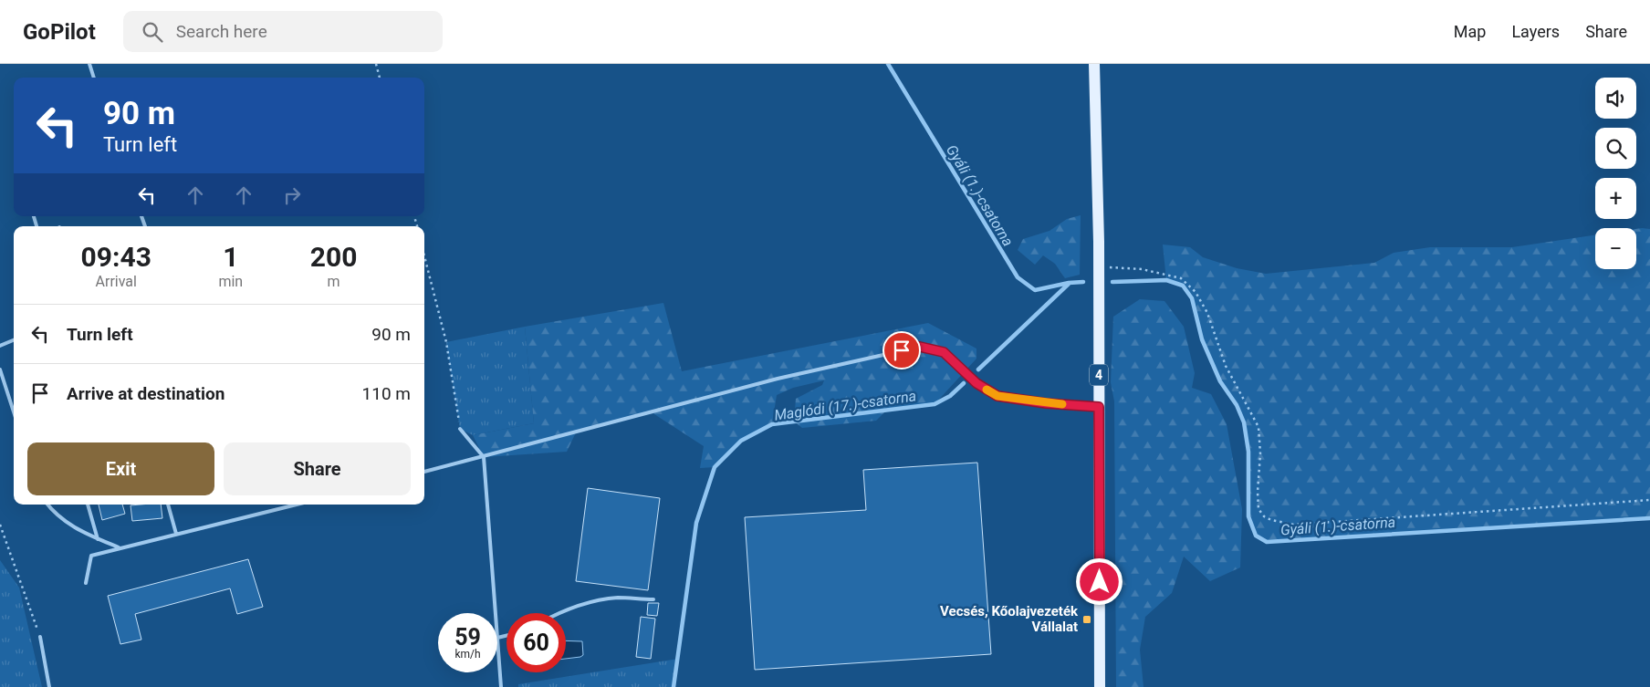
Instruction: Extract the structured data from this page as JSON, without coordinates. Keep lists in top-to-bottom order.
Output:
{
  "streets": {
    "main road": ["4"]
  },
  "water": ["Gyáli (1.)-csatorna", "Maglódi (17.)-csatorna"],
  "places": {
    "transit": ["Vecsés, Kőolajvezeték Vállalat"]
  },
  "page": {
    "header": "GoPilot",
    "search": "Search here",
    "nav": ["Map", "Layers", "Share"],
    "map_buttons": ["+", "−"],
    "turn": ["90 m", "Turn left"],
    "eta": [
      "09:43",
      "Arrival",
      "1",
      "min",
      "200",
      "m"
    ],
    "list": [
      {
        "name": "Turn left",
        "value": "90 m"
      },
      {
        "name": "Arrive at destination",
        "value": "110 m"
      }
    ],
    "buttons": ["Exit", "Share"],
    "speed": "59 km/h",
    "limit": "60"
  }
}
